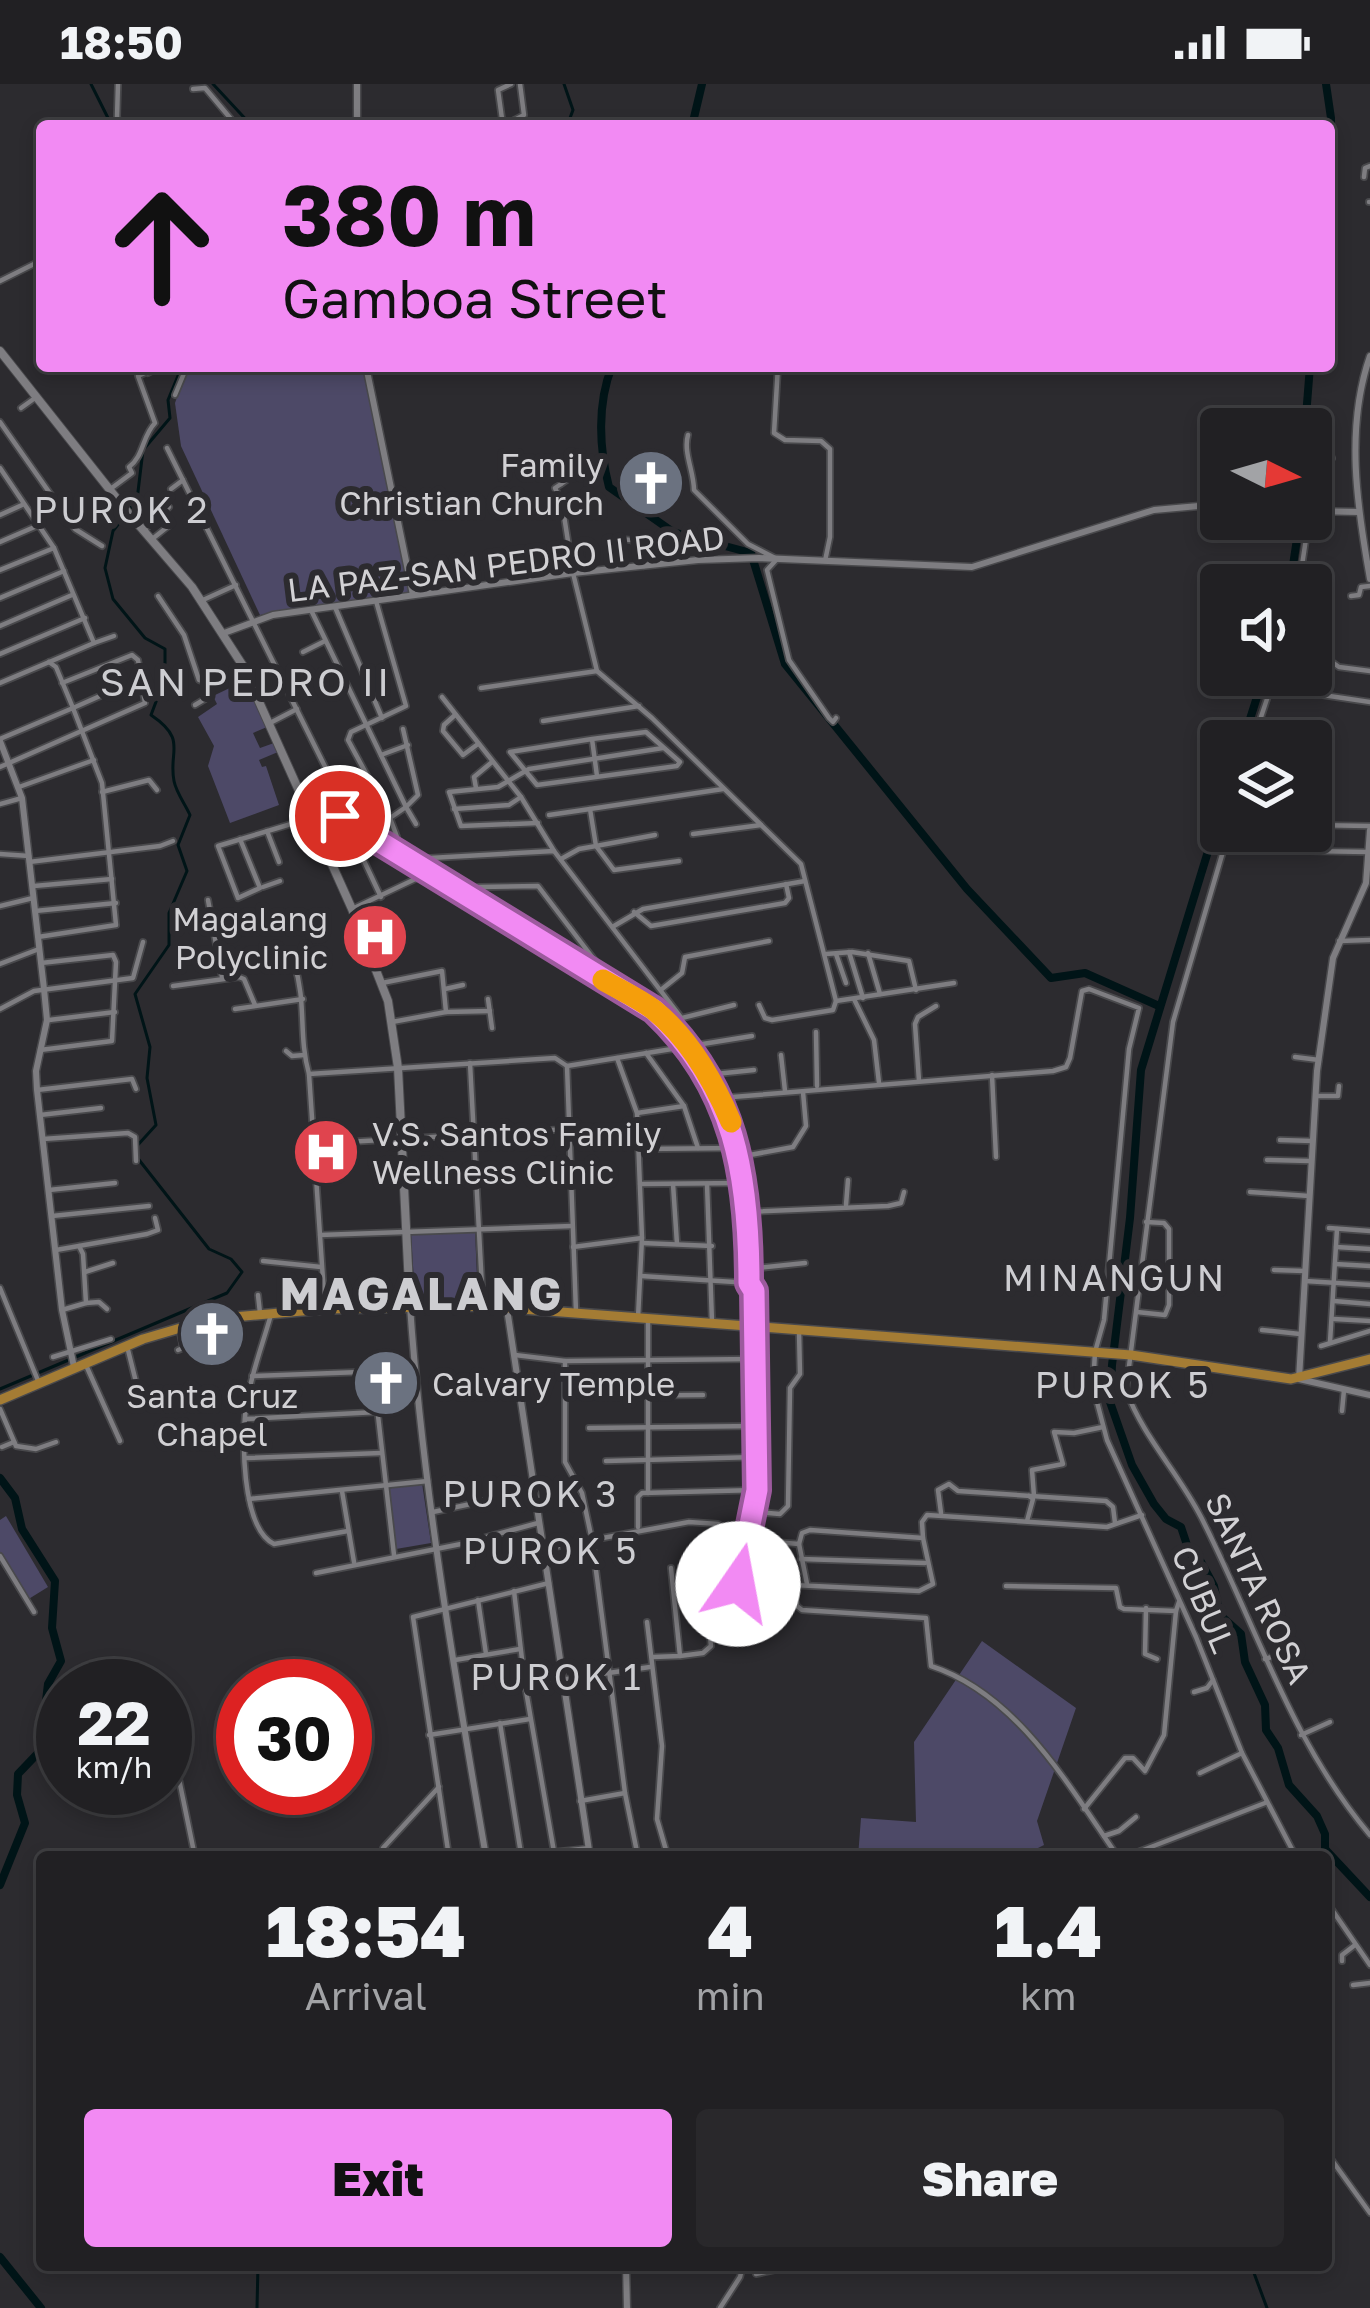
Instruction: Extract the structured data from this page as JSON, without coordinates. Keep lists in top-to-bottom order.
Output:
{
  "streets": {
    "street": ["LA PAZ-SAN PEDRO II ROAD", "SANTA ROSA", "CUBUL"]
  },
  "districts": [
    "PUROK 2",
    "SAN PEDRO II",
    "MINANGUN",
    "MAGALANG",
    "PUROK 5",
    "PUROK 3",
    "PUROK 5",
    "PUROK 1"
  ],
  "places": {
    "church": ["Family Christian Church", "Santa Cruz Chapel", "Calvary Temple"],
    "hospital": ["Magalang Polyclinic", "V.S. Santos Family Wellness Clinic"]
  },
  "north": "right",
  "page": {
    "status": "18:50",
    "turn": ["380 m", "Gamboa Street"],
    "speed": "22 km/h",
    "limit": "30",
    "eta": [
      "18:54",
      "Arrival",
      "4",
      "min",
      "1.4",
      "km"
    ],
    "buttons": ["Exit", "Share"]
  }
}
